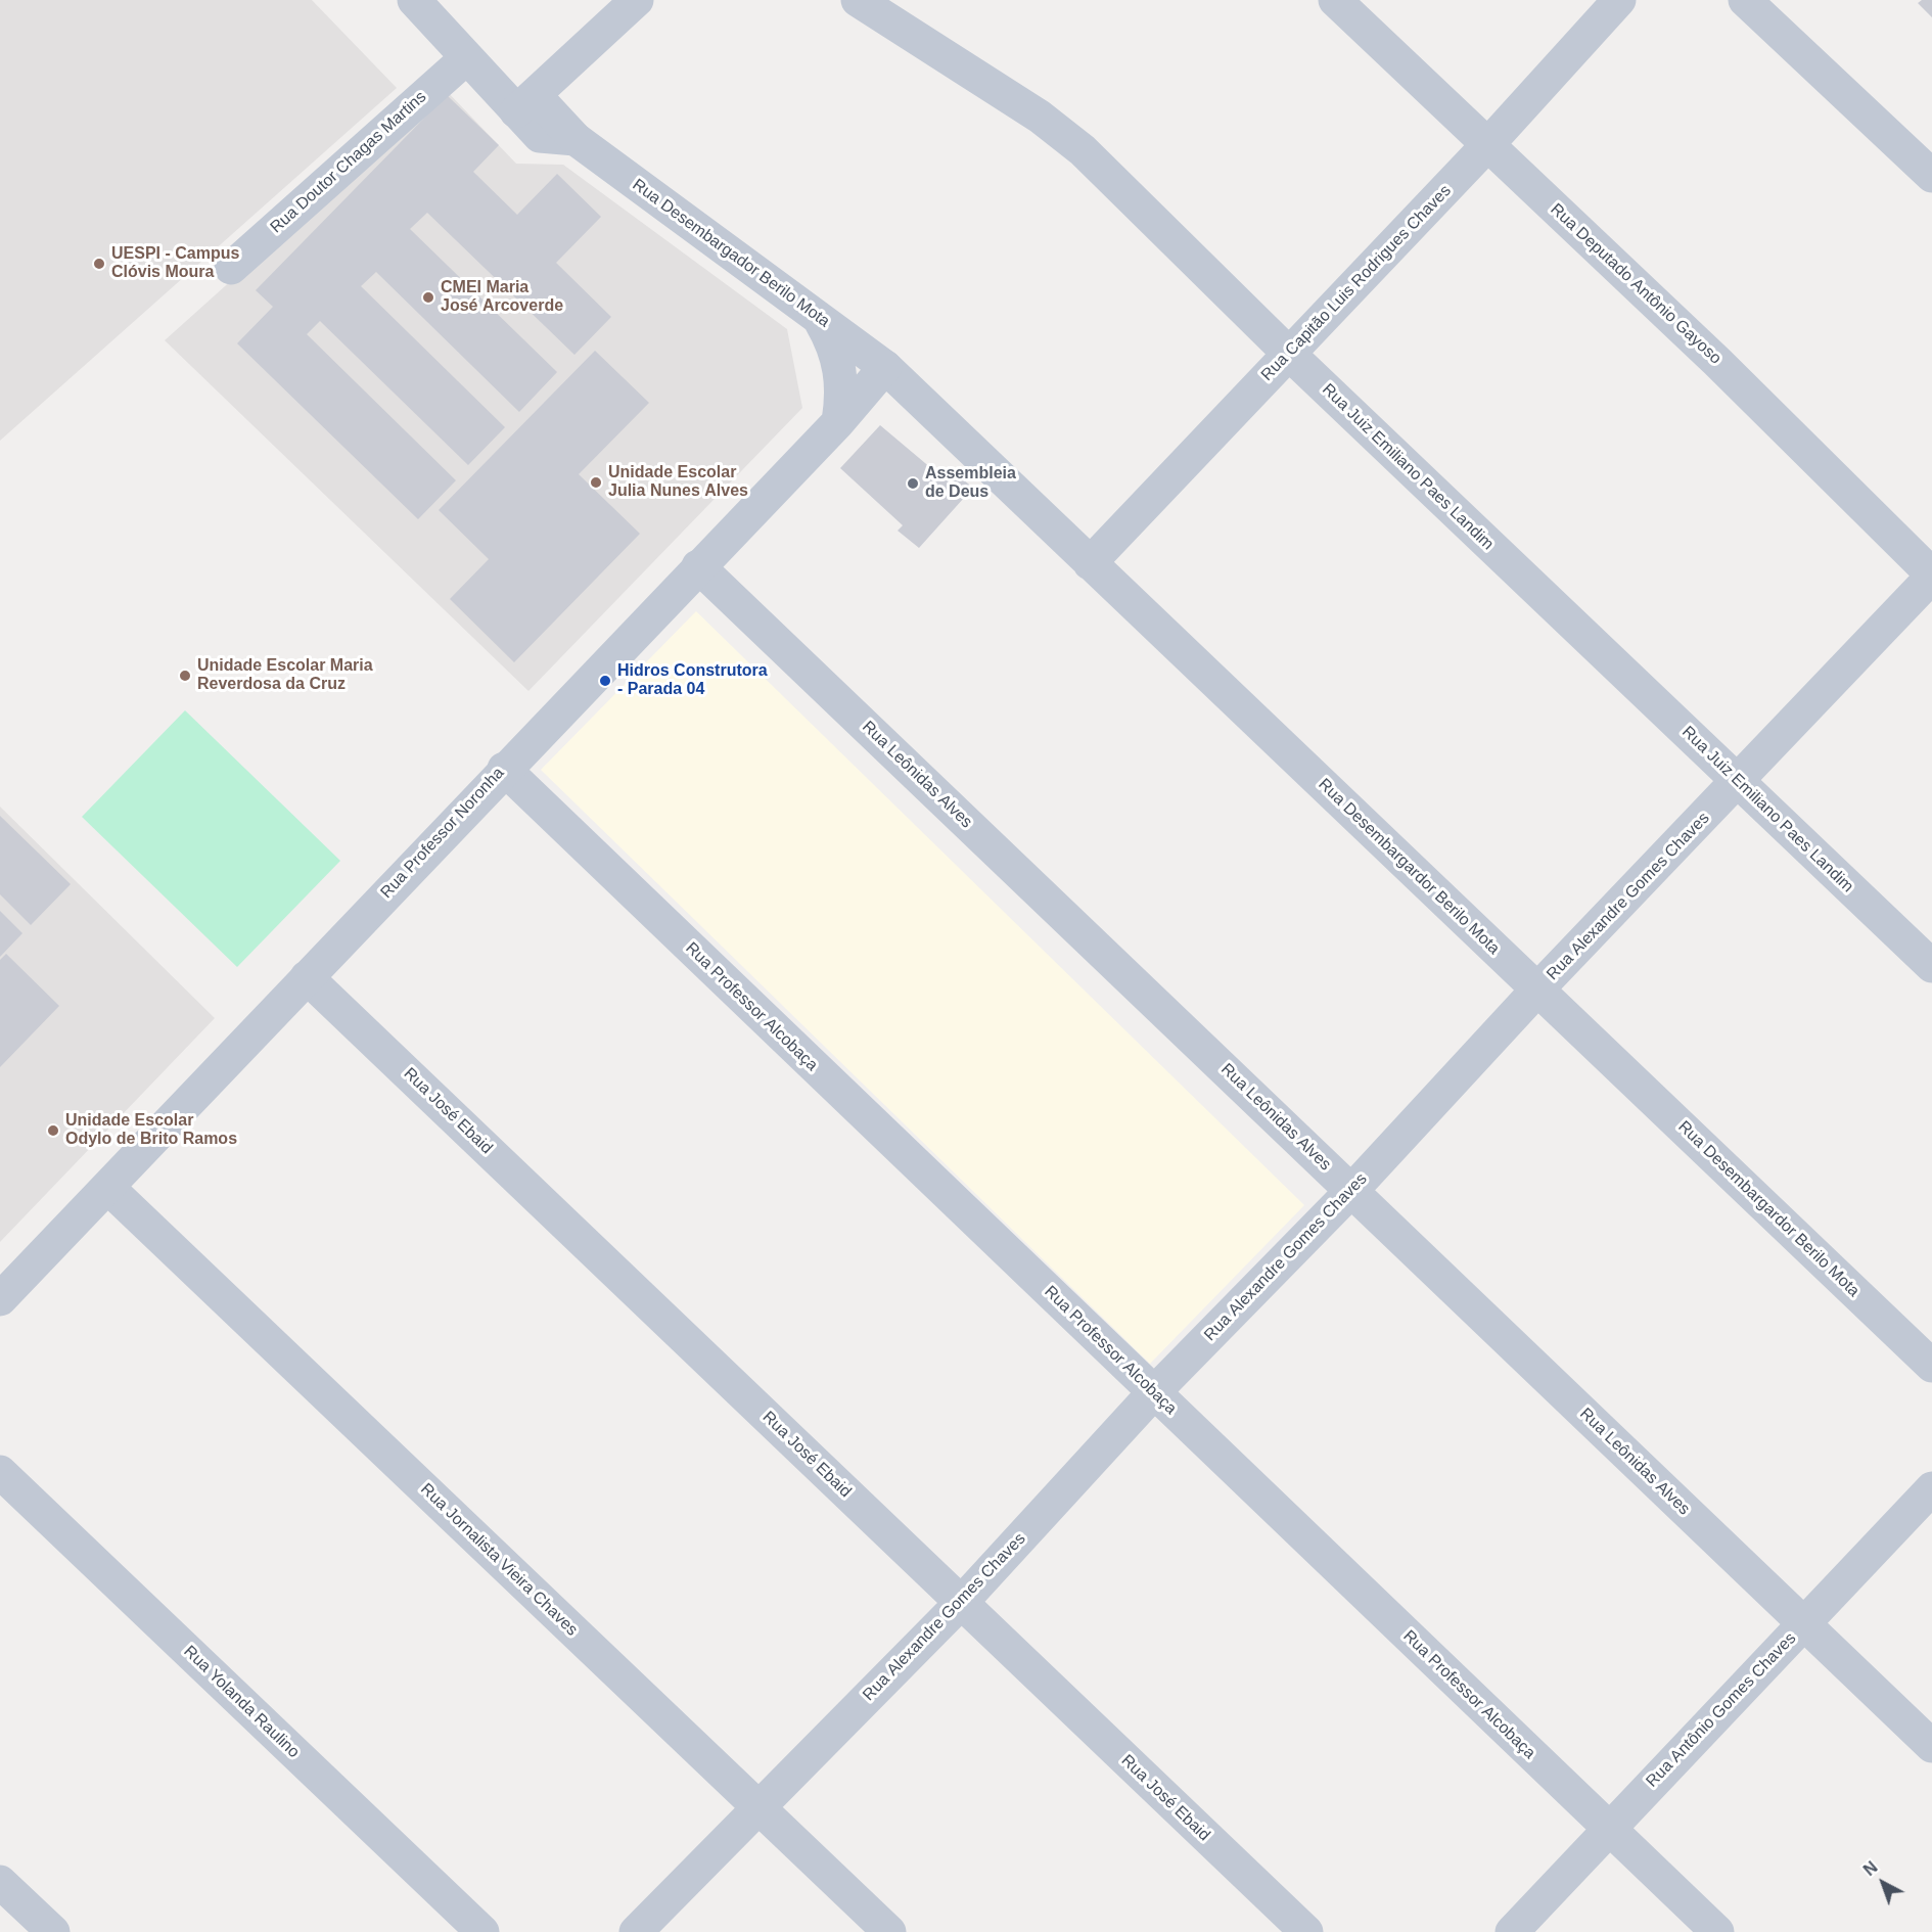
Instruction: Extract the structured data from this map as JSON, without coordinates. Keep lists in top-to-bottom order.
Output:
{
  "streets": {
    "street": [
      "Rua Doutor Chagas Martins",
      "Rua Desembargador Berilo Mota",
      "Rua Capitão Luis Rodrigues Chaves",
      "Rua Deputado Antônio Gayoso",
      "Rua Juiz Emiliano Paes Landim",
      "Rua Leônidas Alves",
      "Rua Professor Noronha",
      "Rua Desembargardor Berilo Mota",
      "Rua Alexandre Gomes Chaves",
      "Rua Professor Alcobaça",
      "Rua José Ebaid",
      "Rua Jornalista Vieira Chaves",
      "Rua Yolanda Raulino",
      "Rua Antônio Gomes Chaves"
    ]
  },
  "crossings": [
    ["Rua Doutor Chagas Martins", "Rua Desembargador Berilo Mota"],
    ["Rua Desembargador Berilo Mota", "Rua Professor Noronha"],
    ["Rua Desembargador Berilo Mota", "Rua Desembargardor Berilo Mota"],
    ["Rua Capitão Luis Rodrigues Chaves", "Rua Deputado Antônio Gayoso"],
    ["Rua Capitão Luis Rodrigues Chaves", "Rua Juiz Emiliano Paes Landim"],
    ["Rua Capitão Luis Rodrigues Chaves", "Rua Desembargardor Berilo Mota"],
    ["Rua Deputado Antônio Gayoso", "Rua Alexandre Gomes Chaves"],
    ["Rua Juiz Emiliano Paes Landim", "Rua Alexandre Gomes Chaves"],
    ["Rua Leônidas Alves", "Rua Professor Noronha"],
    ["Rua Leônidas Alves", "Rua Alexandre Gomes Chaves"],
    ["Rua Leônidas Alves", "Rua Antônio Gomes Chaves"],
    ["Rua Professor Noronha", "Rua Desembargardor Berilo Mota"],
    ["Rua Professor Noronha", "Rua Professor Alcobaça"],
    ["Rua Professor Noronha", "Rua José Ebaid"],
    ["Rua Professor Noronha", "Rua Jornalista Vieira Chaves"],
    ["Rua Desembargardor Berilo Mota", "Rua Alexandre Gomes Chaves"],
    ["Rua Alexandre Gomes Chaves", "Rua Professor Alcobaça"],
    ["Rua Alexandre Gomes Chaves", "Rua José Ebaid"],
    ["Rua Alexandre Gomes Chaves", "Rua Jornalista Vieira Chaves"],
    ["Rua Professor Alcobaça", "Rua Antônio Gomes Chaves"]
  ],
  "places": [
    "UESPI - Campus Clóvis Moura",
    "CMEI Maria José Arcoverde",
    "Unidade Escolar Julia Nunes Alves",
    "Assembleia de Deus",
    "Unidade Escolar Maria Reverdosa da Cruz",
    "Hidros Construtora - Parada 04",
    "Unidade Escolar Odylo de Brito Ramos"
  ],
  "north": "top left"
}
